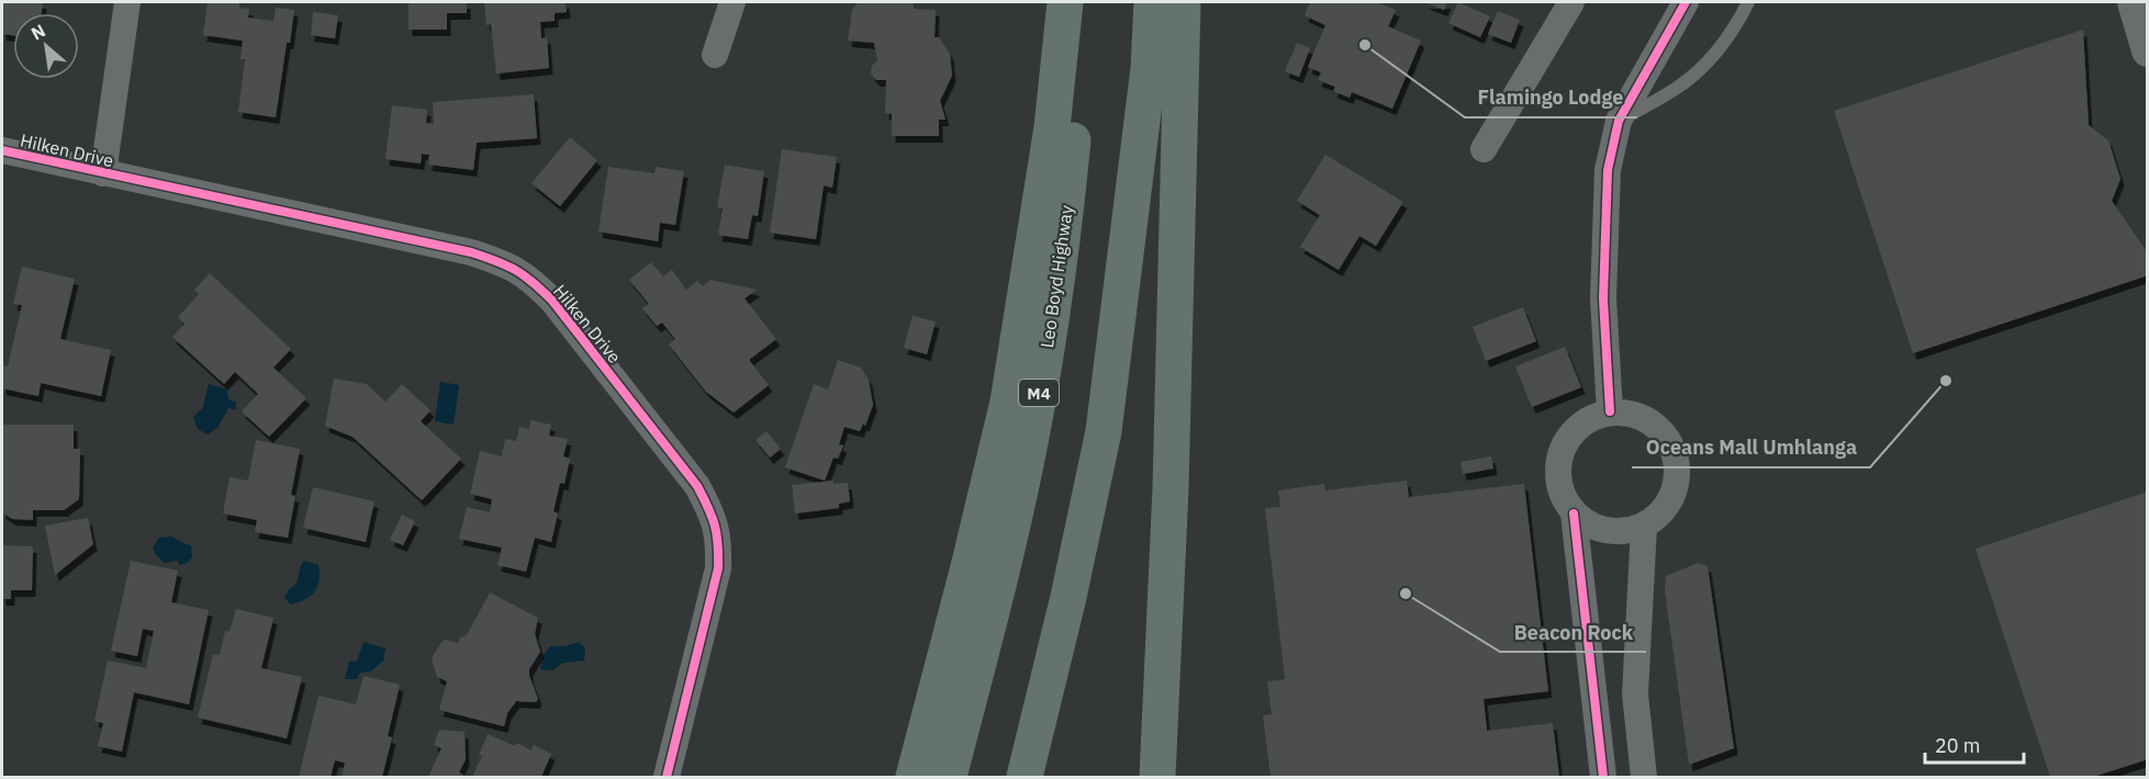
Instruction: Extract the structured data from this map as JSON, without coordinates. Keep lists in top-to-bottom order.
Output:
{
  "streets": {
    "highway": ["Leo Boyd Highway", "M4"],
    "street": ["Hilken Drive"]
  },
  "places": ["Flamingo Lodge", "Oceans Mall Umhlanga", "Beacon Rock"],
  "scale_bar": "20 m",
  "north": "top left"
}
